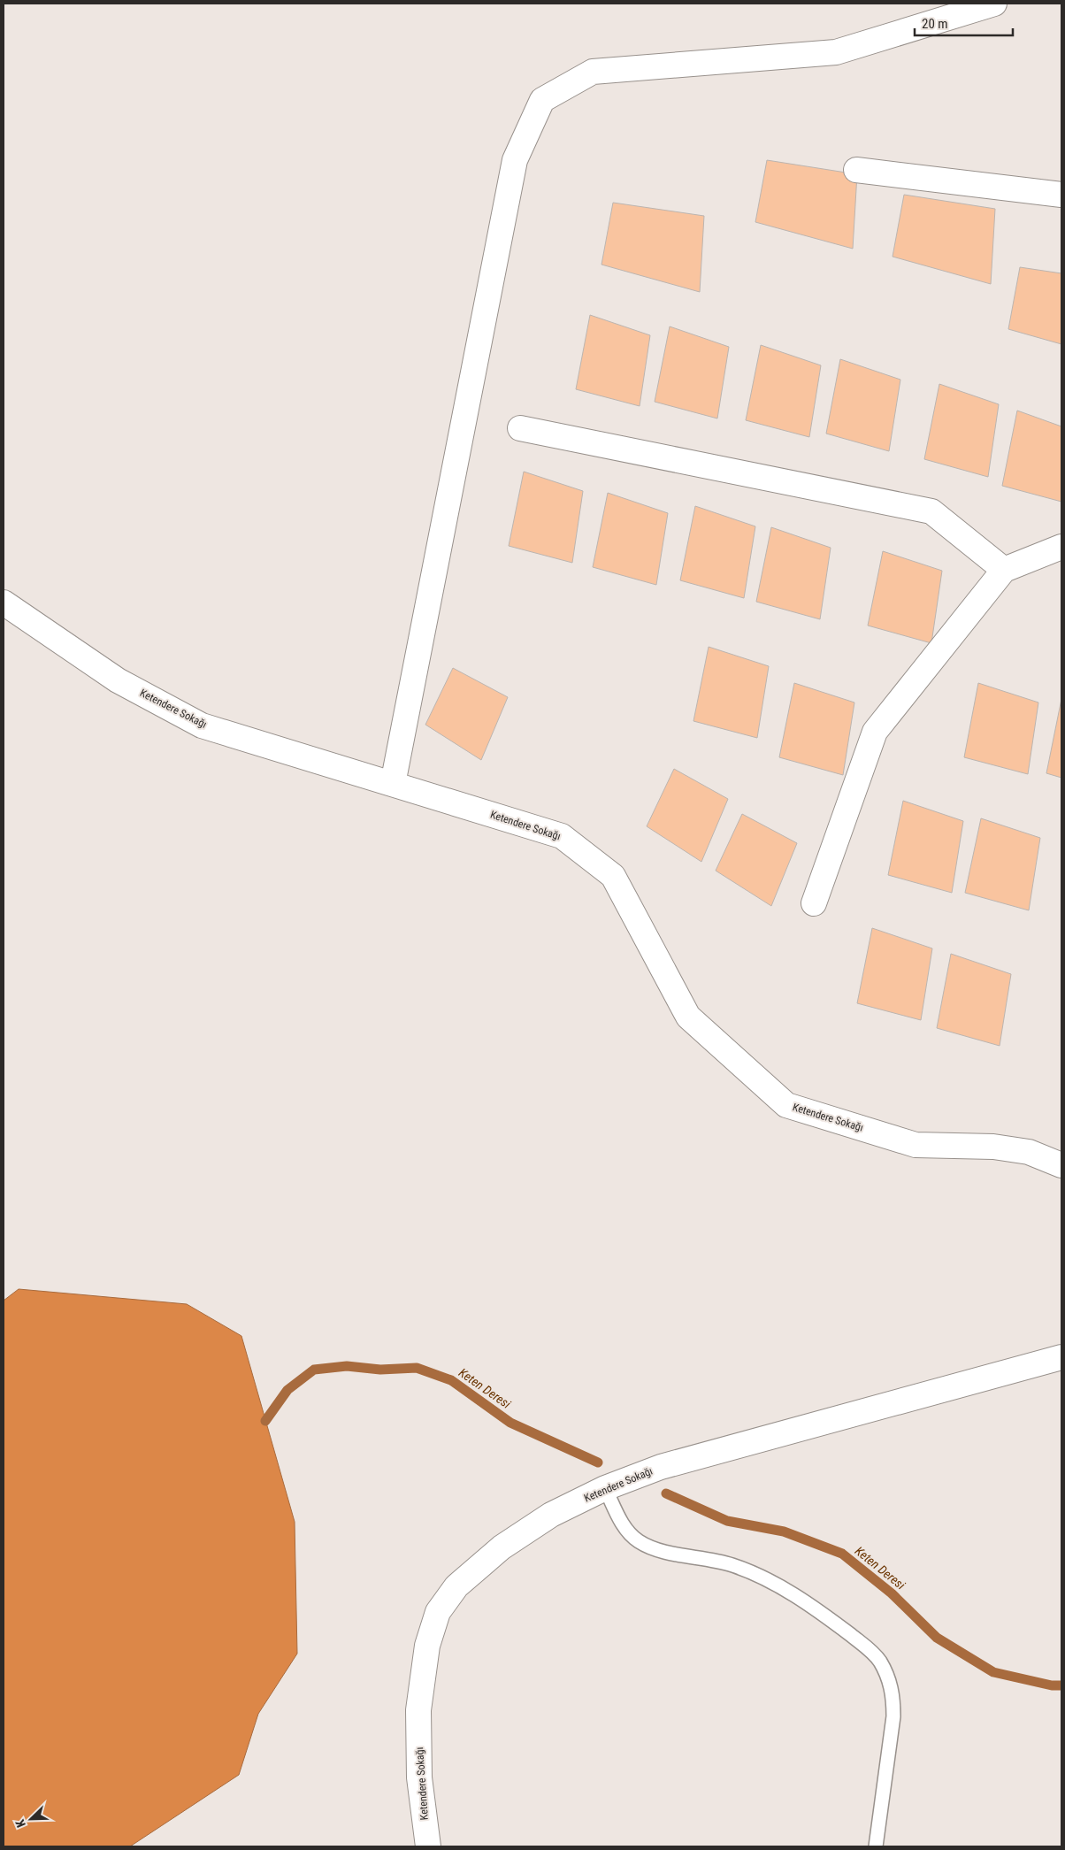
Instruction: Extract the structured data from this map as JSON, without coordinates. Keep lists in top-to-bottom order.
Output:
{
  "streets": {
    "street": ["Ketendere Sokağı"]
  },
  "water": ["Keten Deresi"],
  "scale_bar": "20 m",
  "north": "bottom left"
}
